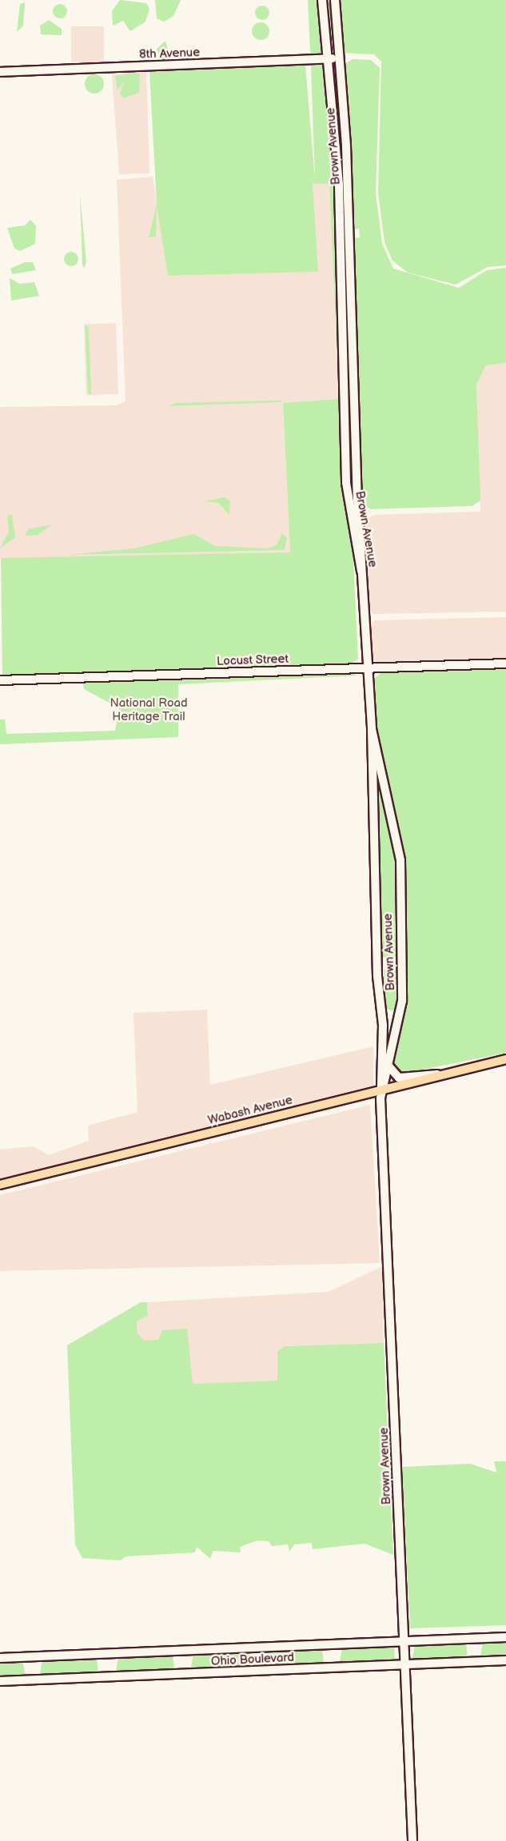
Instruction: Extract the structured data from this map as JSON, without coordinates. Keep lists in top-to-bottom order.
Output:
{
  "streets": {
    "main road": ["Wabash Avenue"],
    "street": [
      "8th Avenue",
      "Brown Avenue",
      "Locust Street",
      "Ohio Boulevard"
    ]
  },
  "crossings": [
    ["8th Avenue", "Brown Avenue"],
    ["Brown Avenue", "Locust Street"],
    ["Brown Avenue", "Wabash Avenue"],
    ["Brown Avenue", "Ohio Boulevard"]
  ],
  "parks": ["National Road Heritage Trail"]
}
